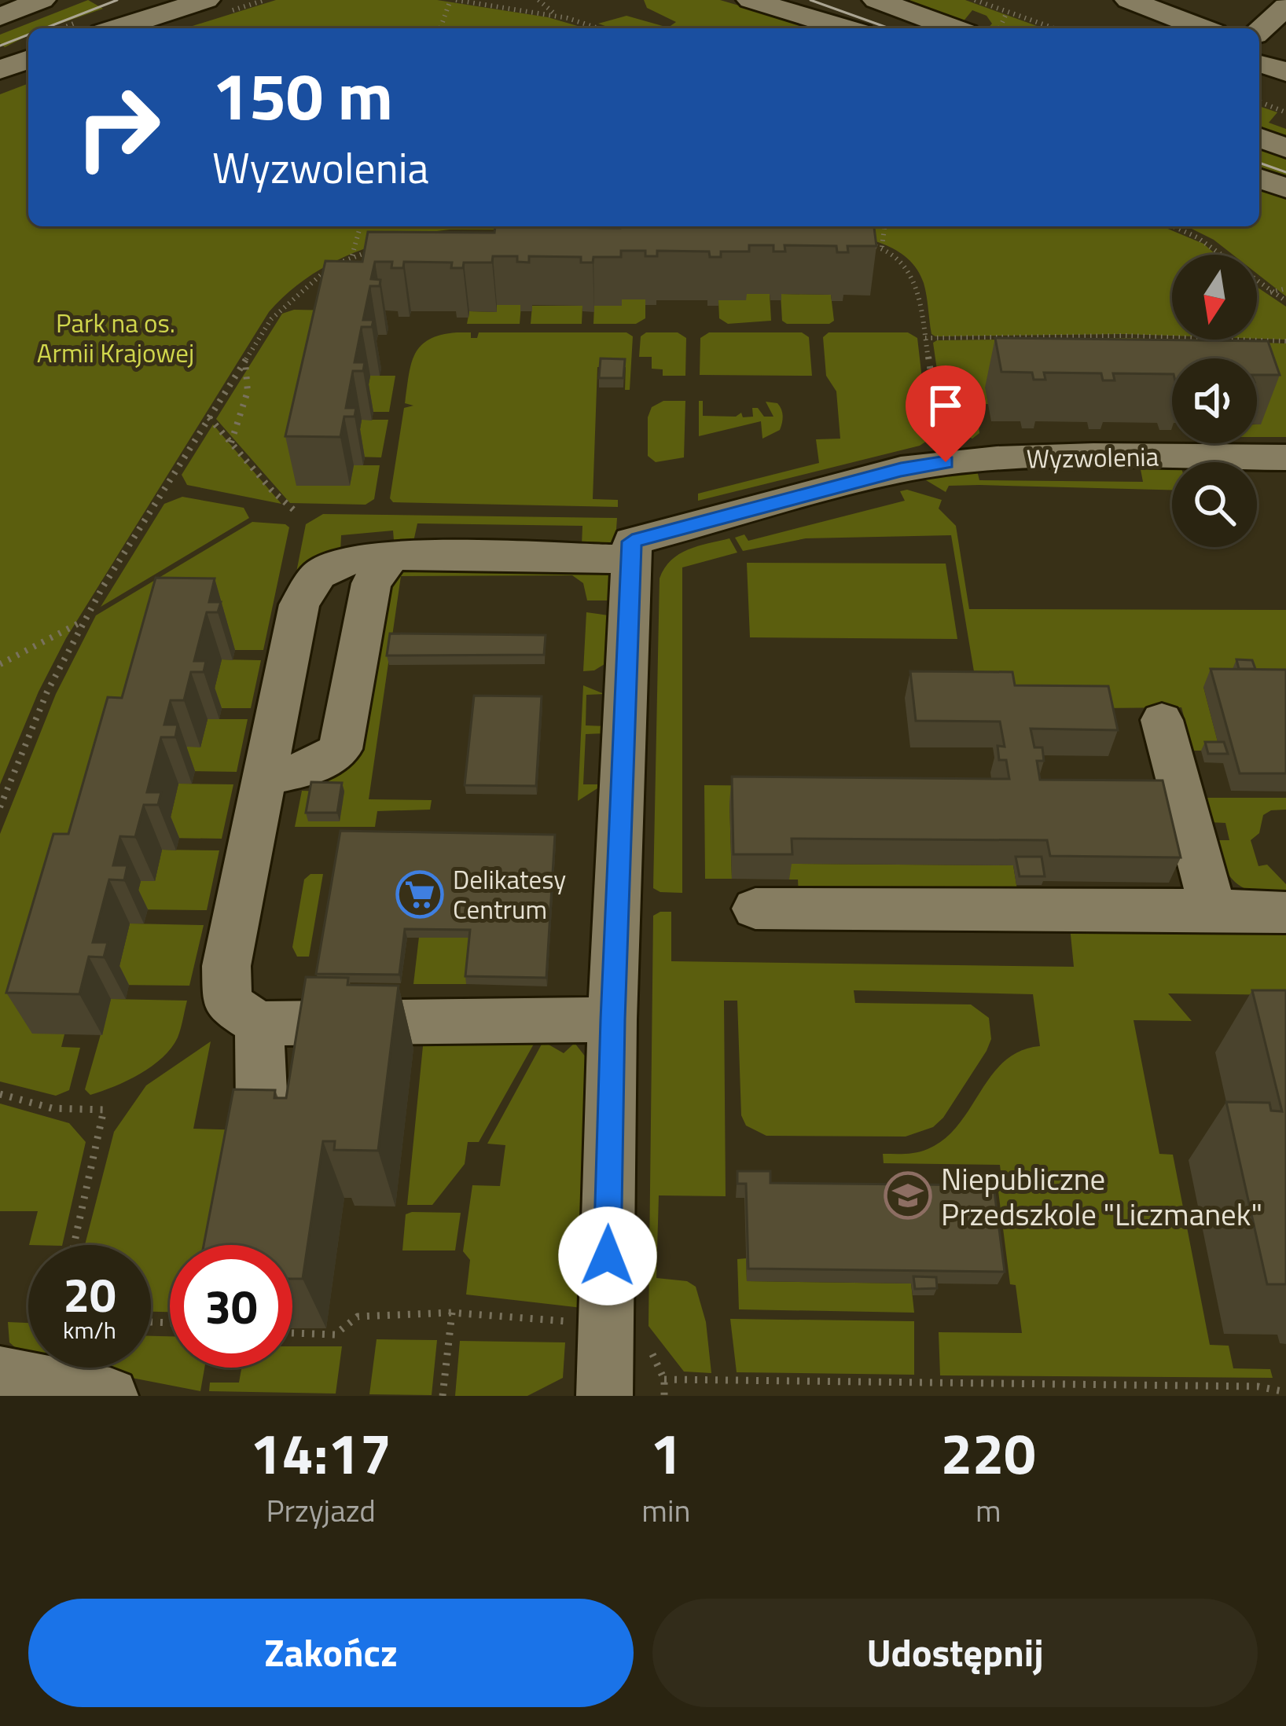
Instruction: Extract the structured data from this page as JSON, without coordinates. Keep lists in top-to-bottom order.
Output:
{
  "streets": {
    "street": ["Wyzwolenia"]
  },
  "parks": ["Park na os. Armii Krajowej"],
  "places": {
    "supermarket": ["Delikatesy Centrum"],
    "school or university": ["Niepubliczne Przedszkole \"Liczmanek\""]
  },
  "north": "bottom",
  "page": {
    "turn": ["150 m", "Wyzwolenia"],
    "speed": "20 km/h",
    "limit": "30",
    "eta": [
      "14:17",
      "Przyjazd",
      "1",
      "min",
      "220",
      "m"
    ],
    "buttons": ["Zakończ", "Udostępnij"]
  }
}
